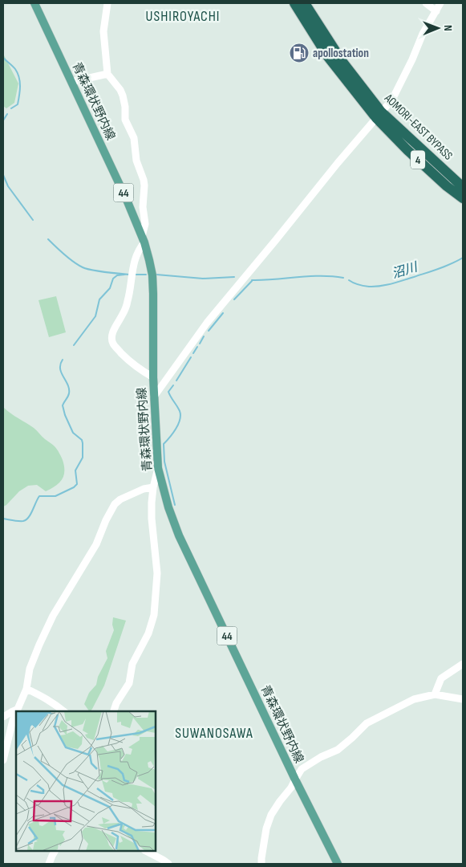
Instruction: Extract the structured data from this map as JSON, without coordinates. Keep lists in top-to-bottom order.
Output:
{
  "streets": {
    "highway": ["AOMORI-EAST BYPASS", "4"],
    "main road": ["青森環状野内線", "44"]
  },
  "districts": ["USHIROYACHI", "SUWANOSAWA"],
  "water": ["沼川"],
  "places": {
    "fuel station": ["apollostation"]
  },
  "north": "right"
}
